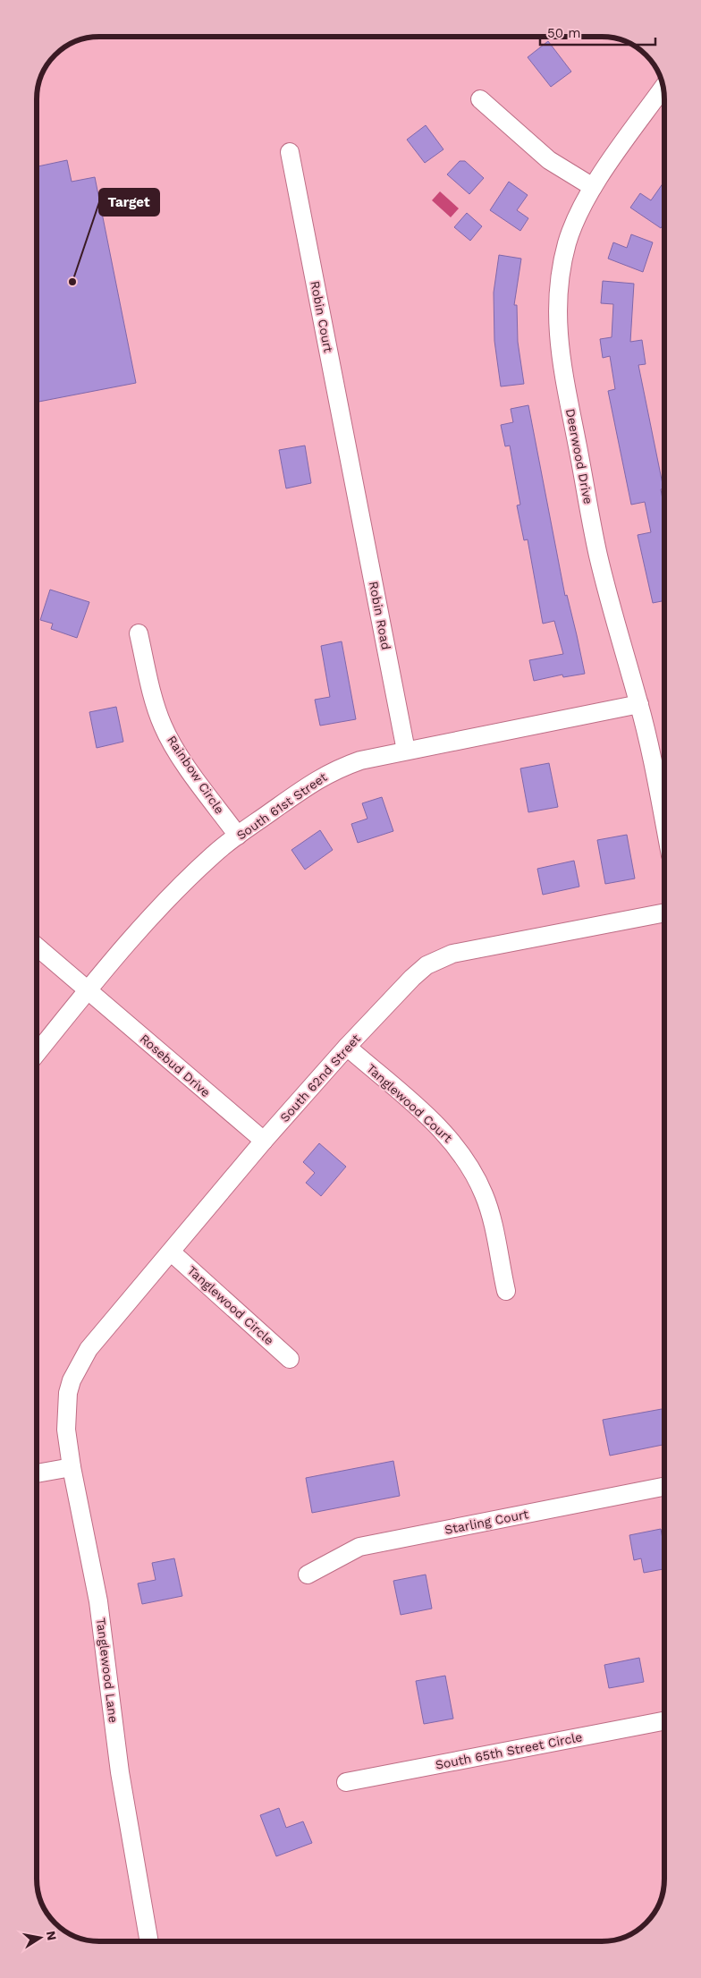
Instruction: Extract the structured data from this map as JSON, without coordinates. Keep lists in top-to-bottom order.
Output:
{
  "streets": {
    "street": [
      "Robin Court",
      "Deerwood Drive",
      "Robin Road",
      "Rainbow Circle",
      "South 61st Street",
      "Rosebud Drive",
      "South 62nd Street",
      "Tanglewood Court",
      "Tanglewood Circle",
      "Starling Court",
      "Tanglewood Lane",
      "South 65th Street Circle"
    ]
  },
  "crossings": [
    ["Robin Court", "Robin Road"],
    ["Deerwood Drive", "South 61st Street"],
    ["Robin Road", "South 61st Street"],
    ["Rainbow Circle", "South 61st Street"],
    ["South 61st Street", "Rosebud Drive"],
    ["Rosebud Drive", "South 62nd Street"],
    ["South 62nd Street", "Tanglewood Court"],
    ["South 62nd Street", "Tanglewood Circle"],
    ["South 62nd Street", "Tanglewood Lane"]
  ],
  "places": ["Target"],
  "scale_bar": "50 m",
  "north": "right"
}
